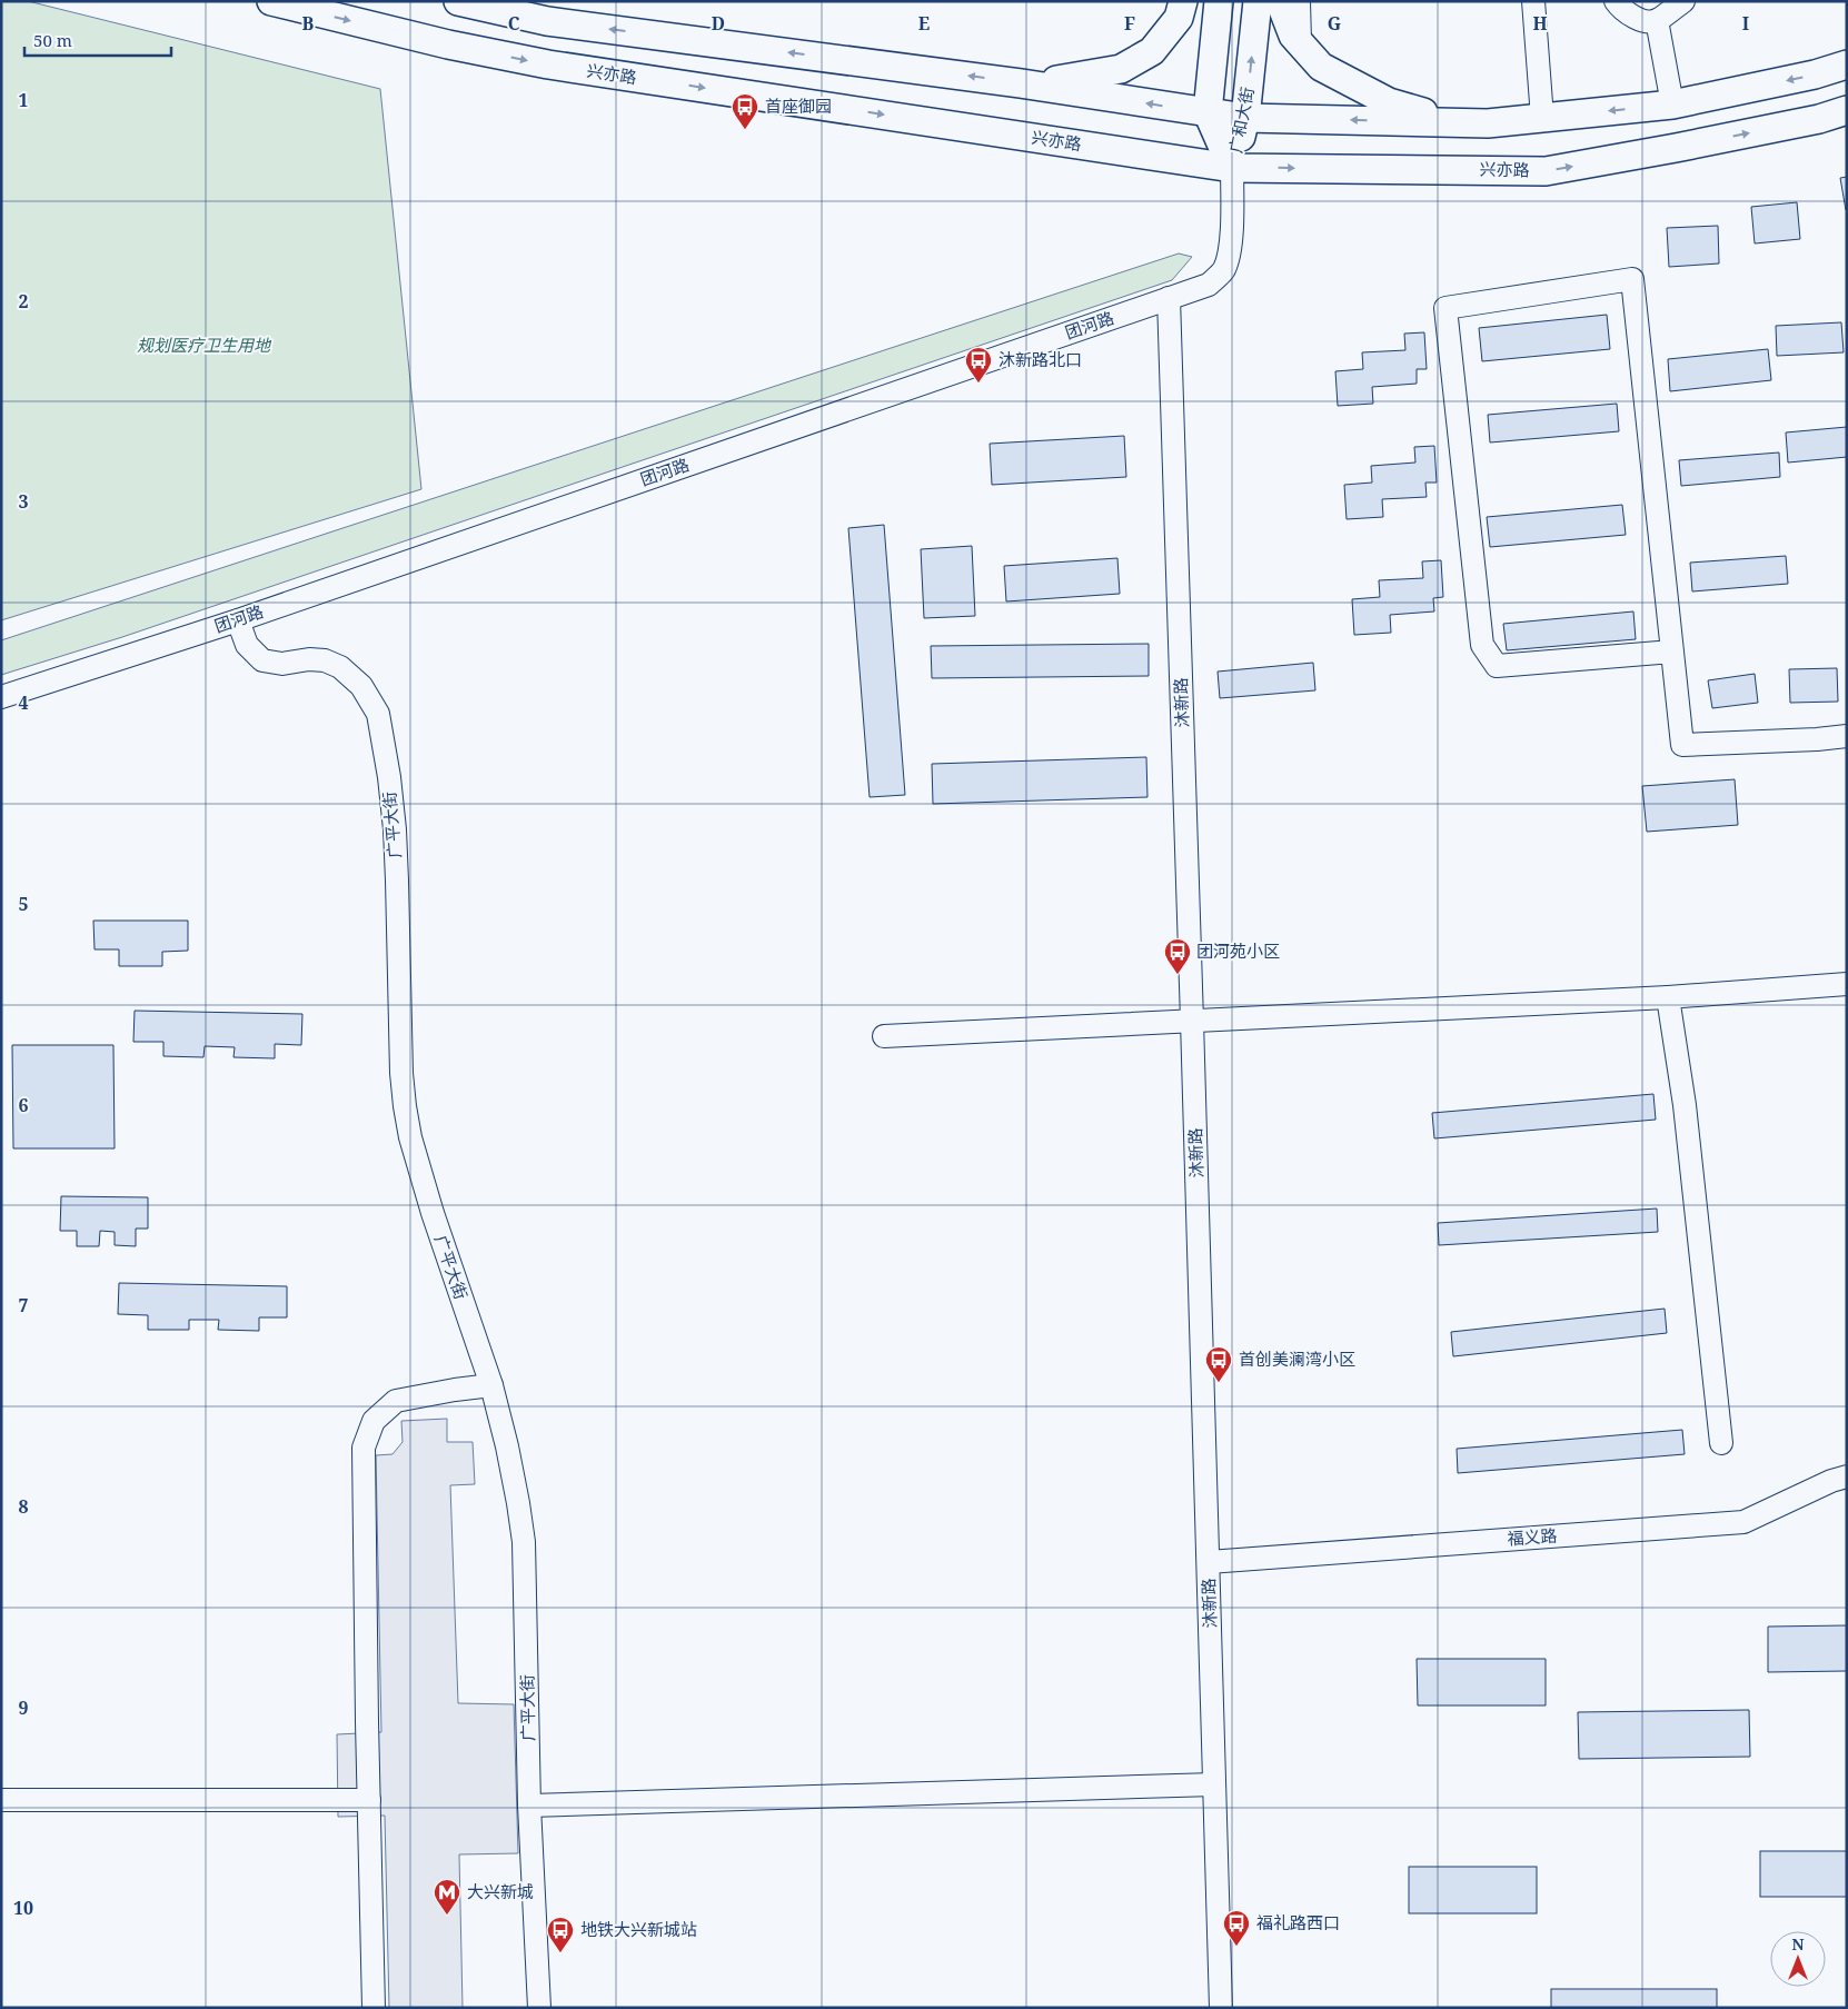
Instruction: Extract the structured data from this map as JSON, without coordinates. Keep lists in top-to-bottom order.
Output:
{
  "streets": {
    "main road": ["兴亦路", "广和大街"],
    "street": [
      "团河路",
      "沐新路",
      "广平大街",
      "福义路"
    ]
  },
  "crossings": [
    ["兴亦路", "广和大街"],
    ["兴亦路", "团河路"],
    ["广和大街", "团河路"],
    ["团河路", "沐新路"],
    ["团河路", "广平大街"],
    ["沐新路", "福义路"]
  ],
  "parks": ["规划医疗卫生用地"],
  "places": {
    "bus stop": [
      "首座御园",
      "沐新路北口",
      "团河苑小区",
      "首创美澜湾小区",
      "福礼路西口",
      "地铁大兴新城站"
    ],
    "metro station": ["大兴新城"]
  },
  "scale_bar": "50 m",
  "north": "top",
  "grid": {
    "columns": [
      "B",
      "C",
      "D",
      "E",
      "F",
      "G",
      "H",
      "I"
    ],
    "rows": [
      "1",
      "2",
      "3",
      "4",
      "5",
      "6",
      "7",
      "8",
      "9",
      "10"
    ]
  }
}
